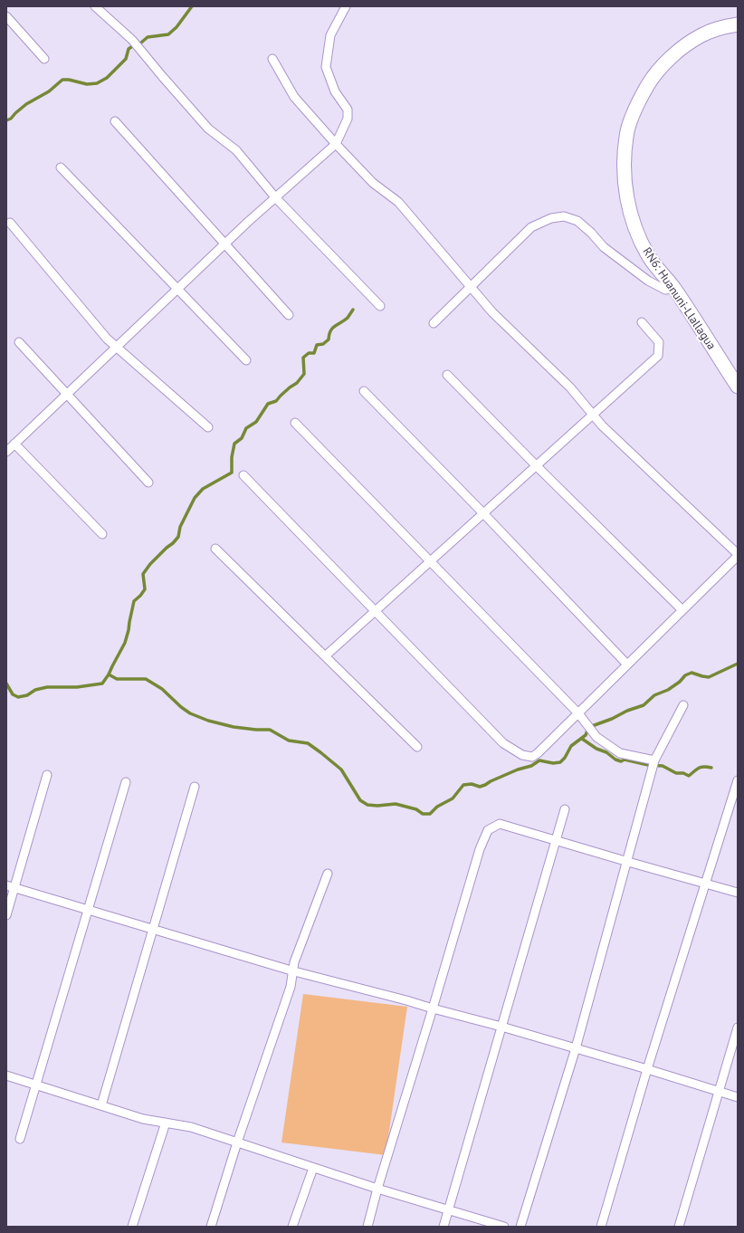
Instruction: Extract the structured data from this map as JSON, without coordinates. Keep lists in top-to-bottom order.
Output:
{
  "streets": {
    "highway": ["RN6: Huanuni-Llallagua"]
  }
}
